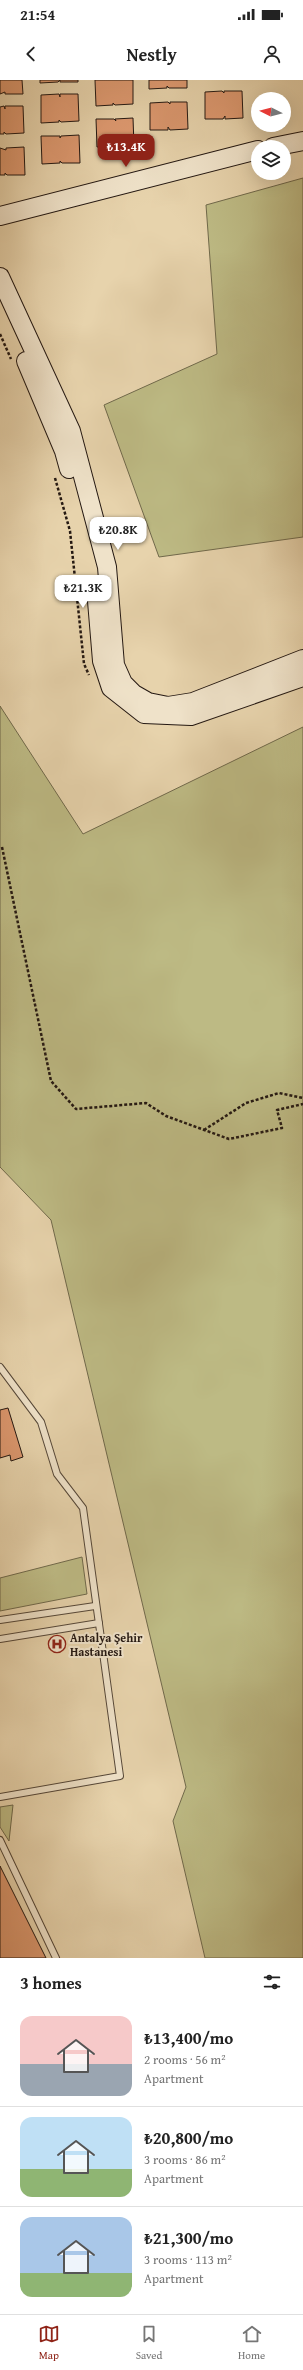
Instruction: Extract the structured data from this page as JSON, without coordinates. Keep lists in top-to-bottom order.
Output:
{
  "places": {
    "hospital": ["Antalya Şehir Hastanesi"]
  },
  "north": "left",
  "page": {
    "status": "21:54",
    "header": "Nestly",
    "price": ["₺13.4K", "₺20.8K", "₺21.3K"],
    "heading": "3 homes",
    "list": [
      {
        "name": "₺13,400/mo",
        "note": "2 rooms · 56 m² · Apartment"
      },
      {
        "name": "₺20,800/mo",
        "note": "3 rooms · 86 m² · Apartment"
      },
      {
        "name": "₺21,300/mo",
        "note": "3 rooms · 113 m² · Apartment"
      }
    ],
    "tabs": ["Map", "Saved", "Home"]
  }
}
